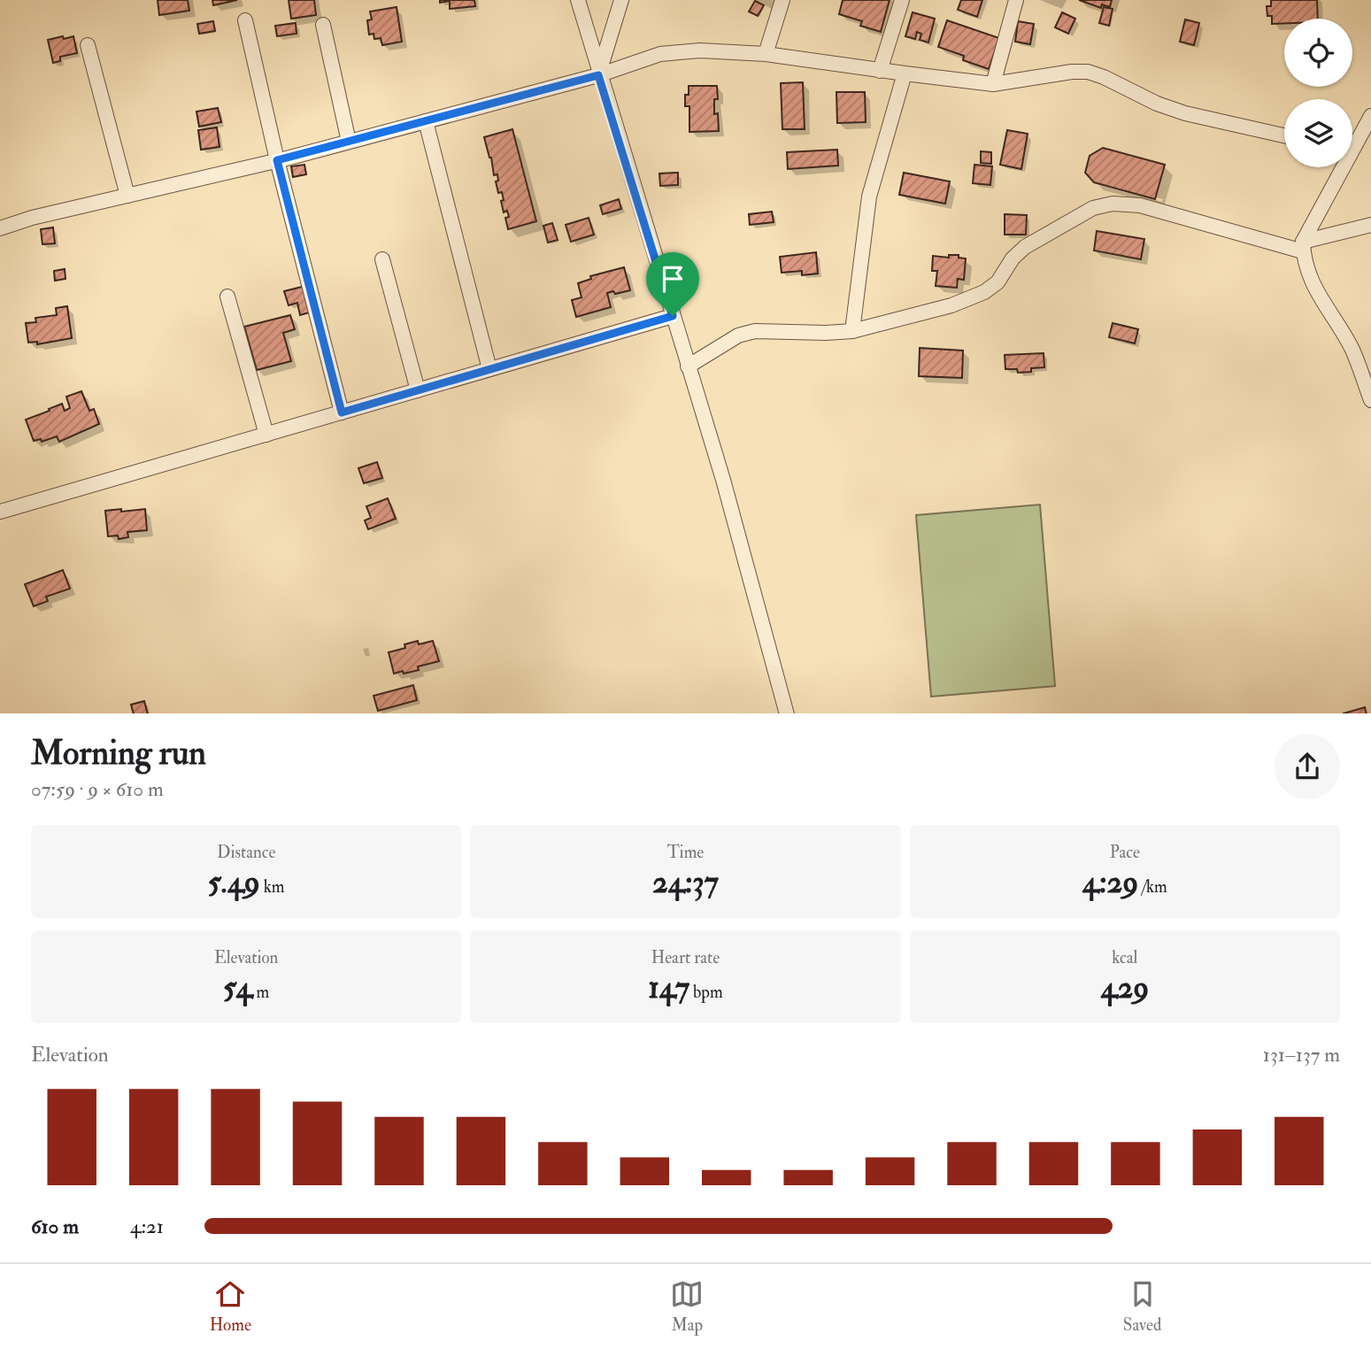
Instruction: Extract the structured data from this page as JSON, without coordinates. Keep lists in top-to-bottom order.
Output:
{
  "page": {
    "heading": ["Morning run", "07:59 · 9 × 610 m"],
    "stats": [
      ["Distance", "5.49 km"],
      ["Time", "24:37"],
      ["Pace", "4:29 /km"],
      ["Elevation", "54 m"],
      ["Heart rate", "147 bpm"],
      ["kcal", "429"]
    ],
    "chart": ["Elevation", "131–137 m"],
    "list": [
      {
        "name": "610 m",
        "note": "4:21"
      }
    ],
    "tabs": ["Home", "Map", "Saved"]
  }
}
